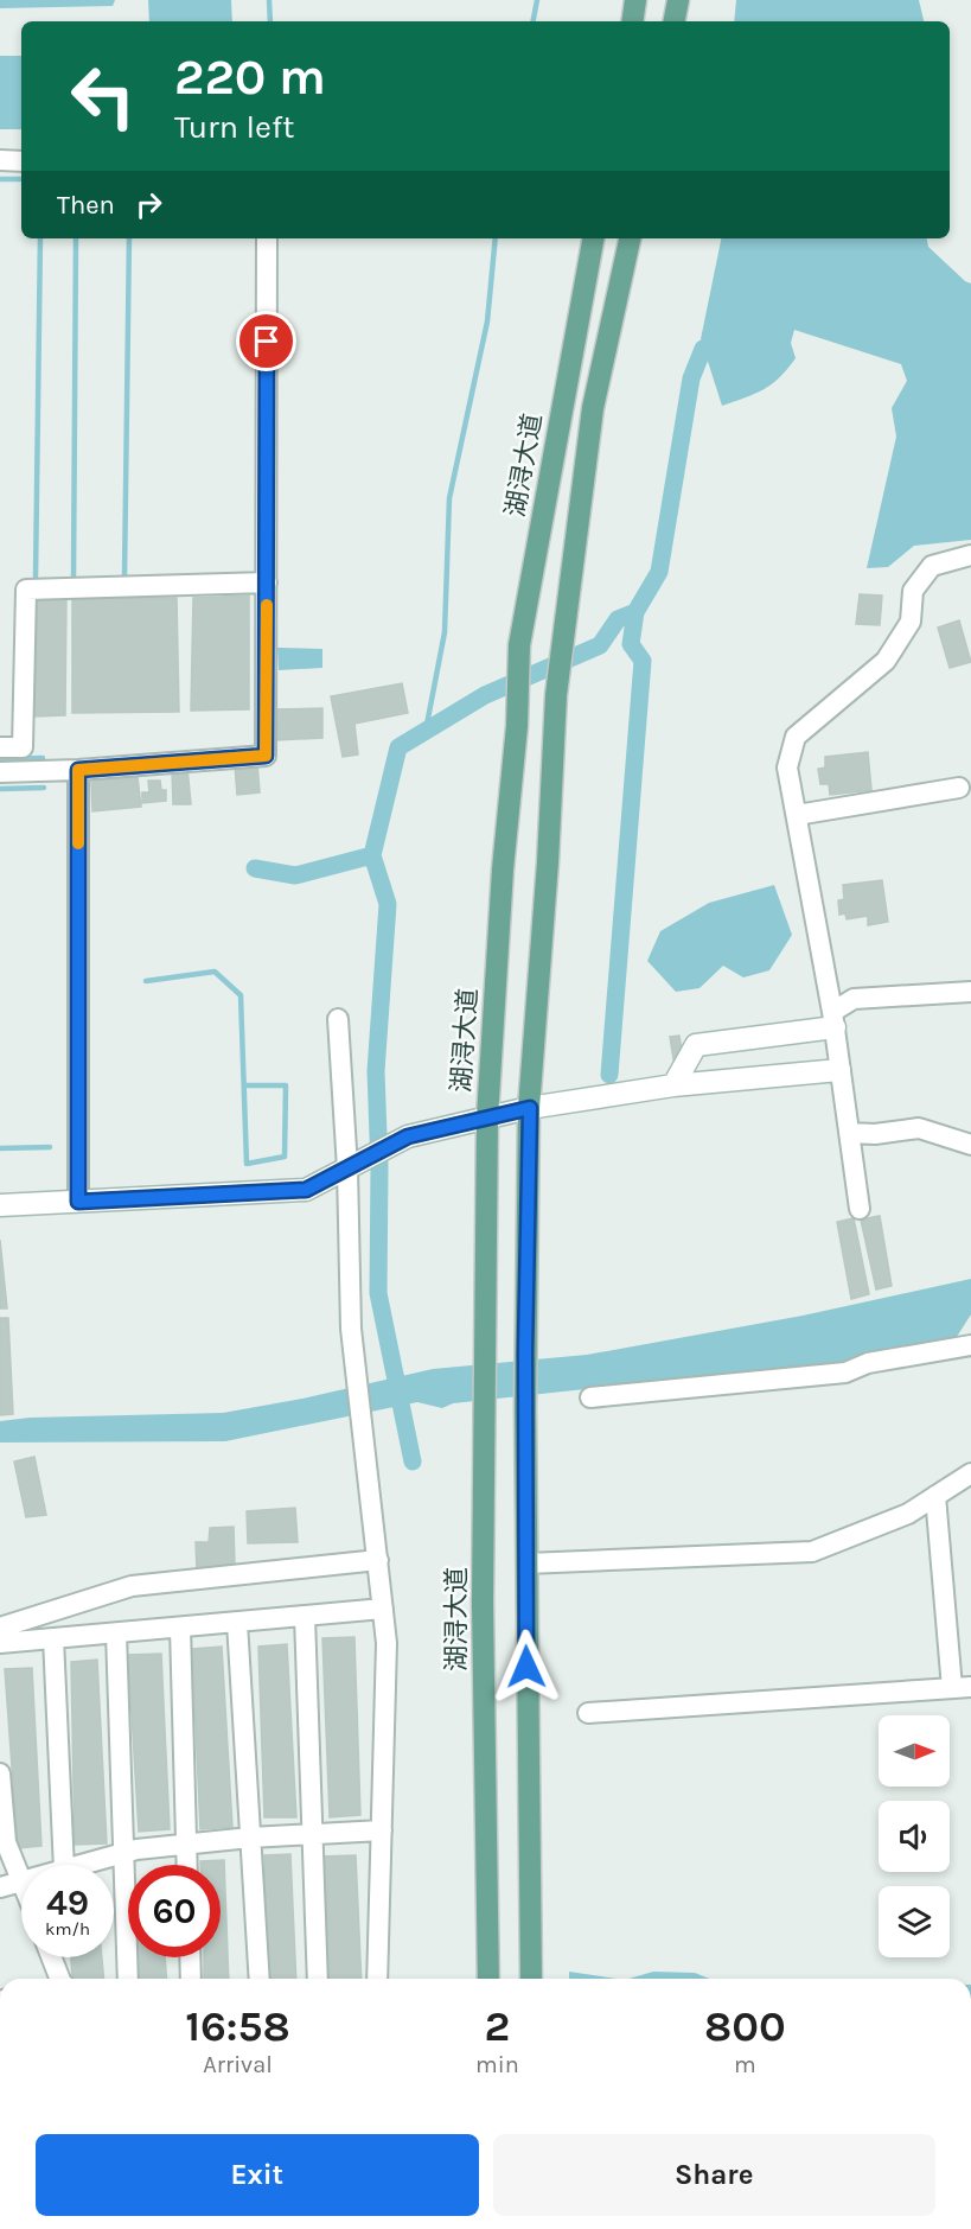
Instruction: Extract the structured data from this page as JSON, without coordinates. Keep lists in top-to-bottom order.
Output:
{
  "streets": {
    "main road": ["湖浔大道"]
  },
  "north": "right",
  "page": {
    "turn": ["220 m", "Turn left"],
    "then": "Then",
    "speed": "49 km/h",
    "limit": "60",
    "eta": [
      "16:58",
      "Arrival",
      "2",
      "min",
      "800",
      "m"
    ],
    "buttons": ["Exit", "Share"]
  }
}
